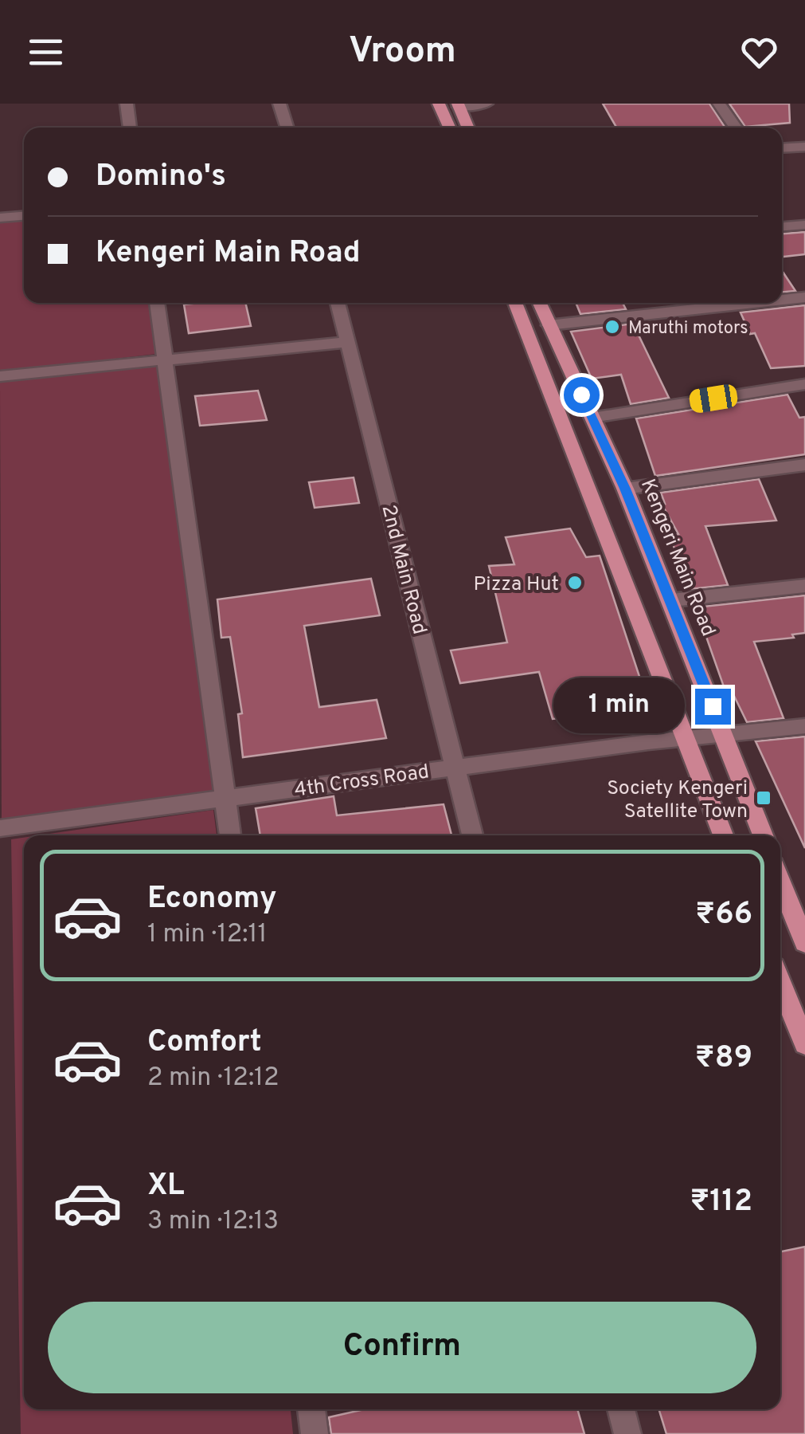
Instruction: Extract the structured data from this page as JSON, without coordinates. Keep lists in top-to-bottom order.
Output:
{
  "streets": {
    "main road": ["Kengeri Main Road"],
    "street": ["2nd Main Road", "4th Cross Road"]
  },
  "crossings": [
    ["Kengeri Main Road", "4th Cross Road"],
    ["2nd Main Road", "4th Cross Road"]
  ],
  "places": {
    "other": ["Maruthi motors", "Pizza Hut"],
    "transit": ["Society Kengeri Satellite Town"]
  },
  "page": {
    "header": "Vroom",
    "banner": ["Domino's", "Kengeri Main Road"],
    "bubble": "1 min",
    "list": [
      {
        "name": "Economy",
        "note": "1 min · 12:11",
        "value": "₹66"
      },
      {
        "name": "Comfort",
        "note": "2 min · 12:12",
        "value": "₹89"
      },
      {
        "name": "XL",
        "note": "3 min · 12:13",
        "value": "₹112"
      }
    ],
    "buttons": "Confirm"
  }
}
